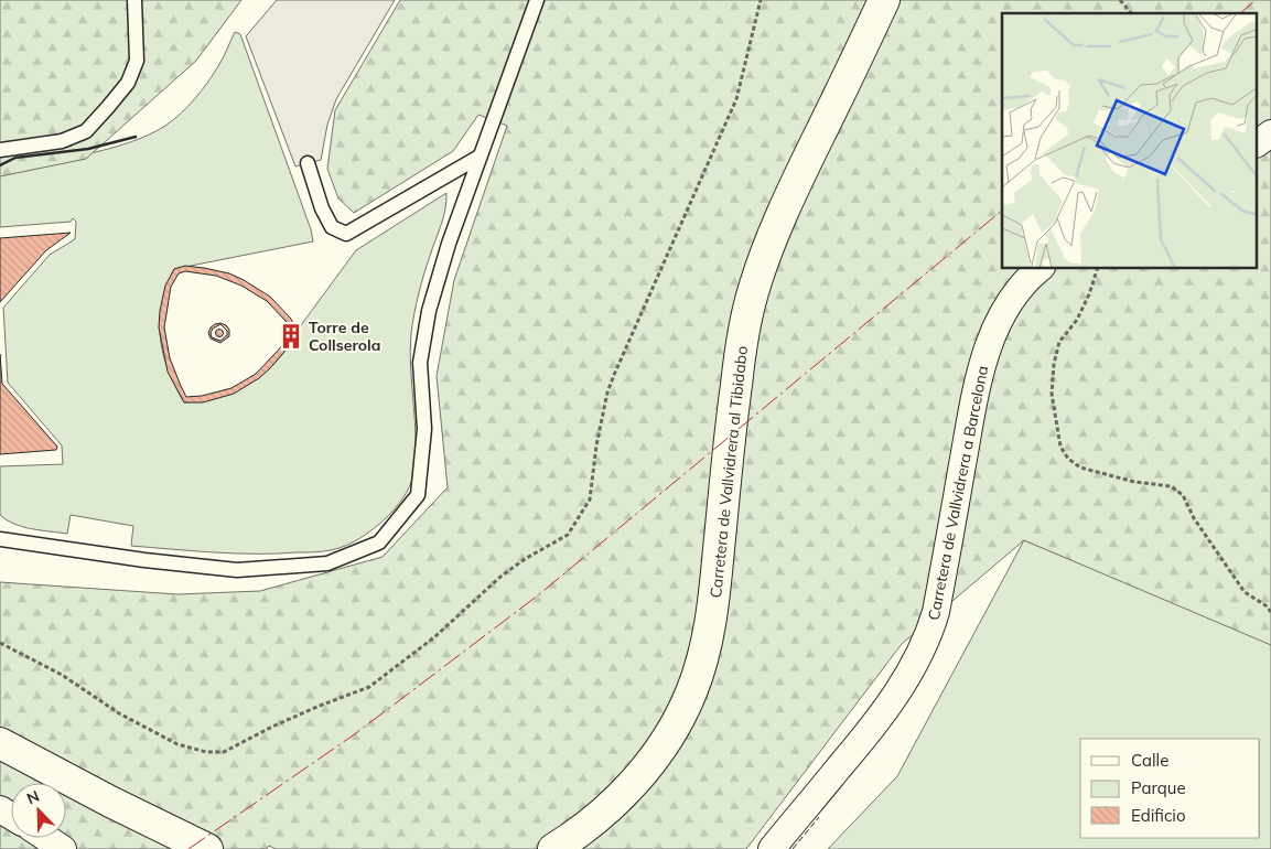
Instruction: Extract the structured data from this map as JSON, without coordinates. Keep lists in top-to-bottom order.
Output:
{
  "streets": {
    "street": ["Carretera de Vallvidrera al Tibidabo", "Carretera de Vallvidrera a Barcelona"]
  },
  "places": {
    "building": ["Torre de Collserola"]
  },
  "legend": ["Calle", "Parque", "Edificio"],
  "north": "top left"
}
